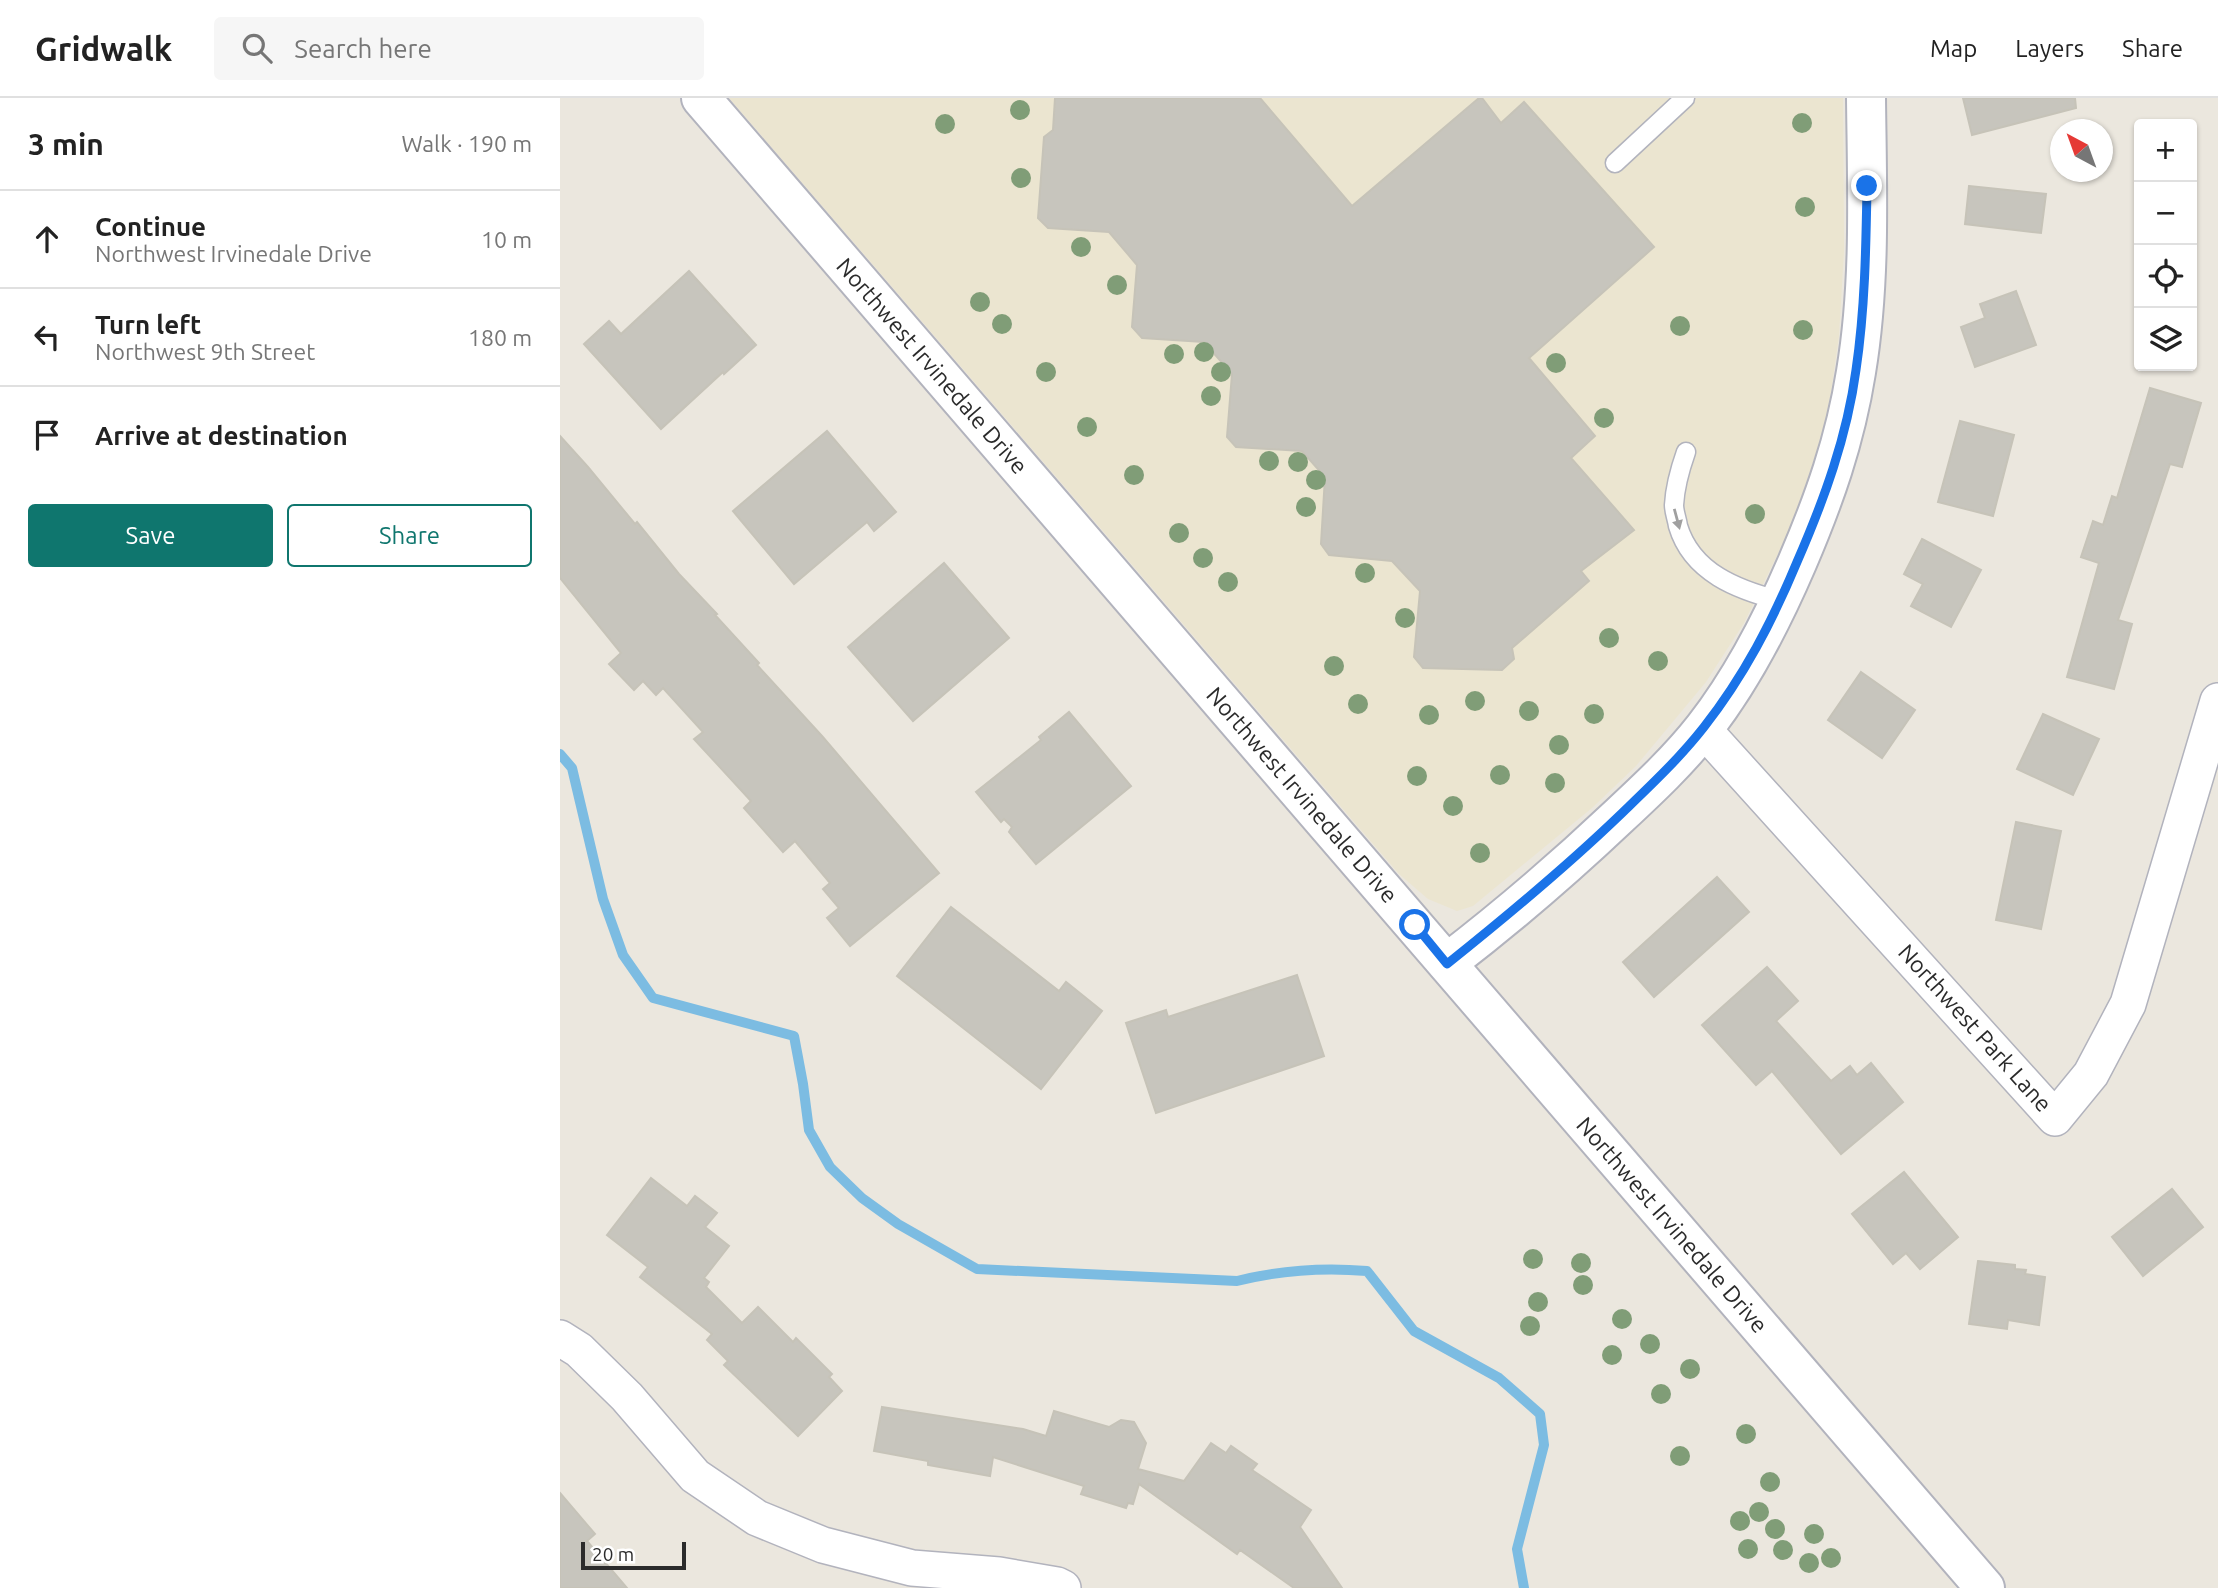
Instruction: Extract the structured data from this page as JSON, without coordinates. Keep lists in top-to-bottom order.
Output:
{
  "streets": {
    "main road": ["Northwest Irvinedale Drive"],
    "street": ["Northwest Park Lane"]
  },
  "scale_bar": "20 m",
  "north": "top left",
  "page": {
    "header": "Gridwalk",
    "search": "Search here",
    "nav": ["Map", "Layers", "Share"],
    "heading": ["3 min", "Walk · 190 m"],
    "map_buttons": ["+", "−"],
    "list": [
      ["Continue", "Northwest Irvinedale Drive", "10 m"],
      ["Turn left", "Northwest 9th Street", "180 m"],
      "Arrive at destination"
    ],
    "buttons": ["Save", "Share"],
    "scale": "20 m"
  }
}
